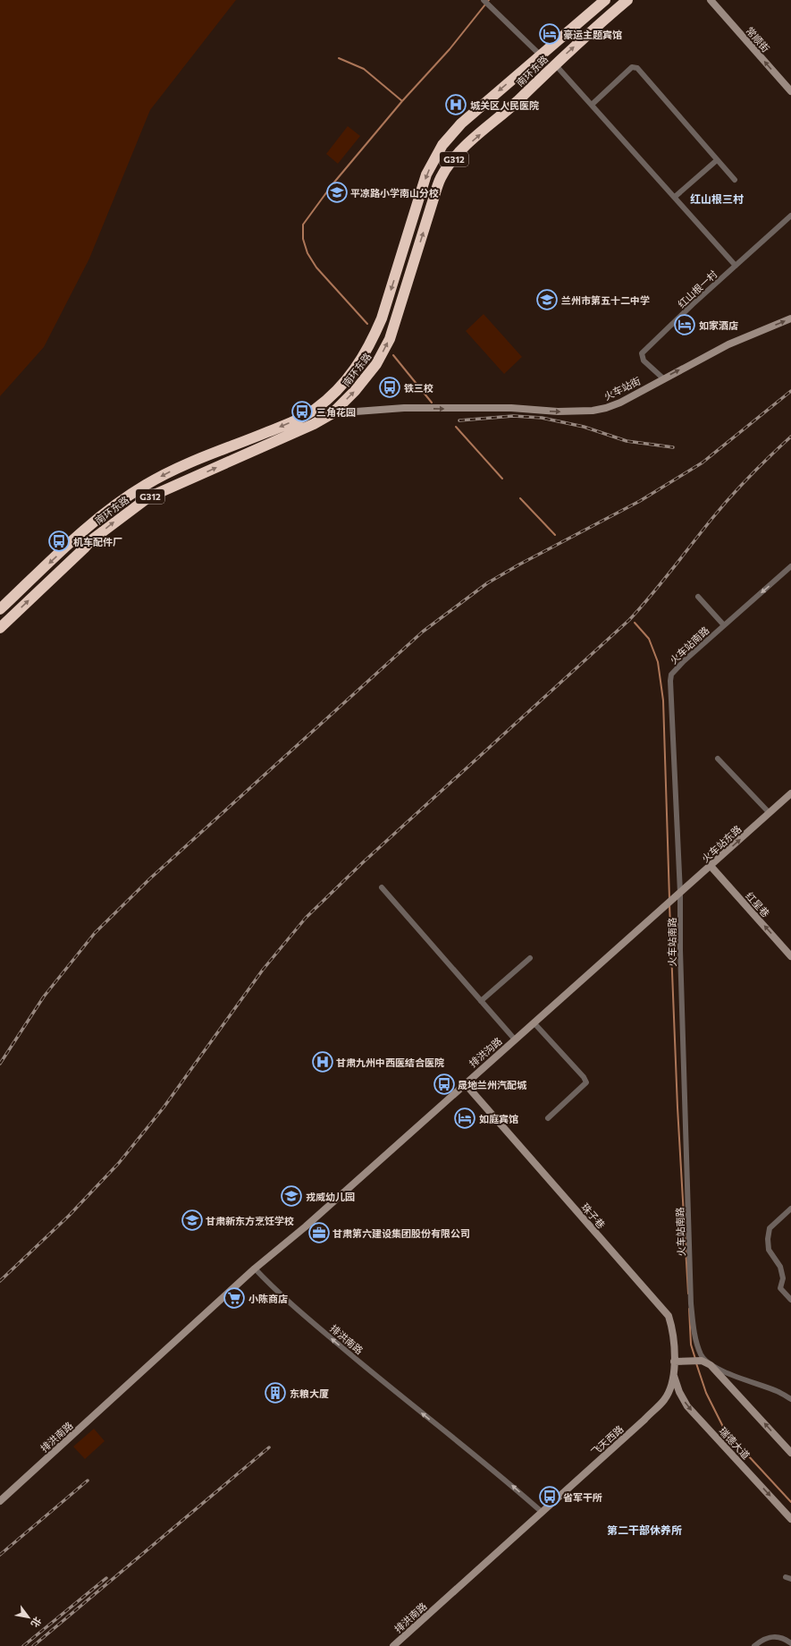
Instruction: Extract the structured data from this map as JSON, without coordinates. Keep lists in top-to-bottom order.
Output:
{
  "streets": {
    "highway": ["南环东路", "G312"],
    "main road": [
      "常顺街",
      "火车站街",
      "火车站东路",
      "红星巷",
      "排洪沟路",
      "珠子巷",
      "排洪南路",
      "飞天西路",
      "瑞德大道"
    ],
    "street": ["红山根一村", "火车站南路"]
  },
  "crossings": [
    ["南环东路", "火车站街"],
    ["红山根一村", "火车站街"],
    ["火车站南路", "火车站东路"],
    ["火车站东路", "红星巷"],
    ["火车站东路", "排洪沟路"],
    ["排洪沟路", "珠子巷"],
    ["排洪沟路", "排洪南路"],
    ["珠子巷", "飞天西路"],
    ["珠子巷", "瑞德大道"],
    ["排洪南路", "飞天西路"],
    ["飞天西路", "瑞德大道"]
  ],
  "one_way": [
    "常顺街",
    "火车站街",
    "火车站东路",
    "红星巷",
    "排洪南路"
  ],
  "districts": ["红山根三村", "第二干部休养所"],
  "places": {
    "hotel": ["豪运主题宾馆", "如家酒店", "如庭宾馆"],
    "hospital": ["城关区人民医院", "甘肃九州中西医结合医院"],
    "school or university": [
      "平凉路小学南山分校",
      "兰州市第五十二中学",
      "戎威幼儿园",
      "甘肃新东方烹饪学校"
    ],
    "bus stop": [
      "铁三校",
      "三角花园",
      "机车配件厂",
      "晟地兰州汽配城",
      "省军干所"
    ],
    "office": ["甘肃第六建设集团股份有限公司"],
    "supermarket": ["小陈商店"],
    "building": ["东粮大厦"]
  },
  "north": "bottom right"
}
